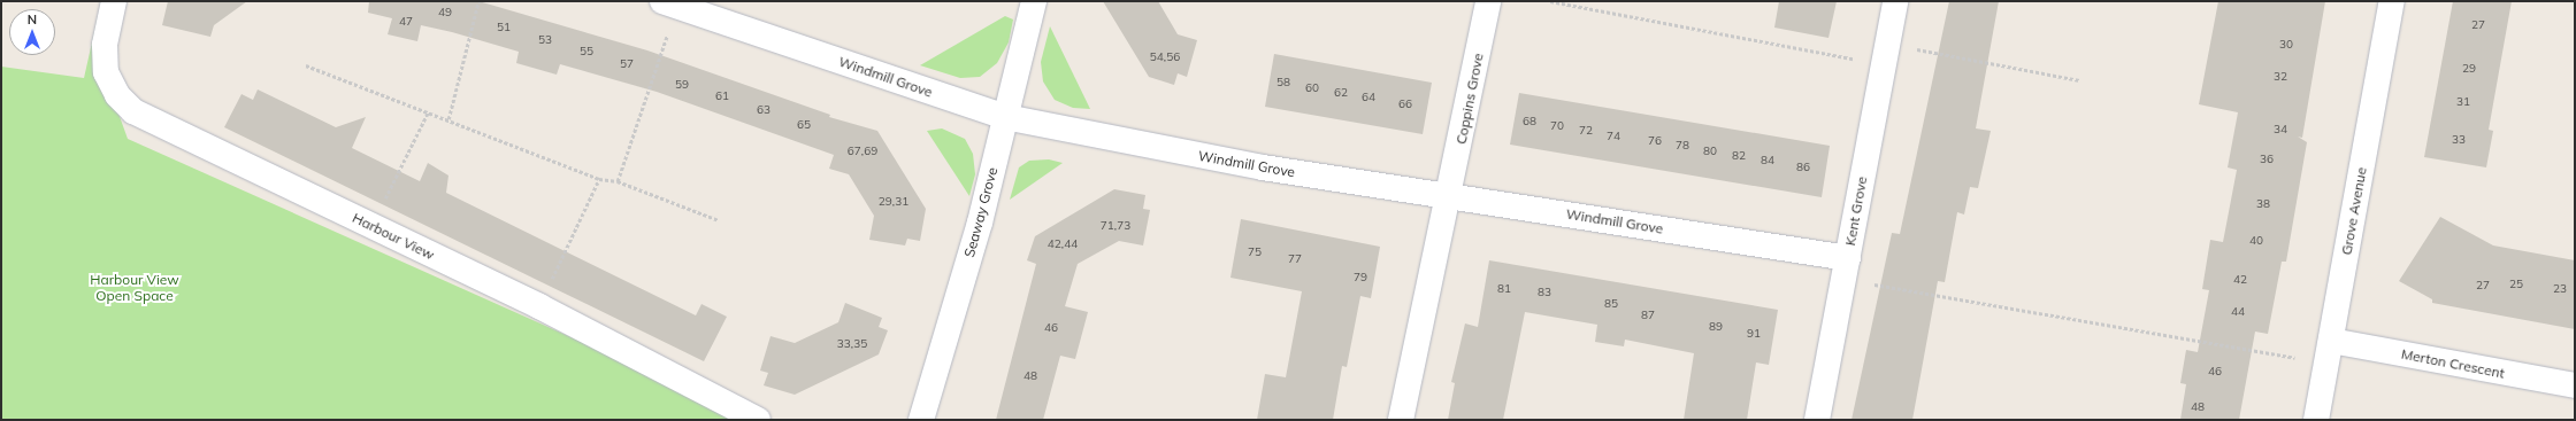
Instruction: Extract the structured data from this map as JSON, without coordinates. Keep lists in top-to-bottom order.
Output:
{
  "streets": {
    "street": [
      "Windmill Grove",
      "Coppins Grove",
      "Kent Grove",
      "Grove Avenue",
      "Seaway Grove",
      "Harbour View",
      "Merton Crescent"
    ]
  },
  "crossings": [
    ["Windmill Grove", "Coppins Grove"],
    ["Windmill Grove", "Kent Grove"],
    ["Windmill Grove", "Seaway Grove"],
    ["Grove Avenue", "Merton Crescent"]
  ],
  "parks": ["Harbour View Open Space"],
  "house_numbers": [
    "49",
    "47",
    "27",
    "51",
    "53",
    "30",
    "55",
    "54,56",
    "57",
    "29",
    "32",
    "58",
    "59",
    "60",
    "62",
    "61",
    "64",
    "31",
    "66",
    "63",
    "68",
    "65",
    "70",
    "34",
    "72",
    "74",
    "33",
    "76",
    "78",
    "67,69",
    "80",
    "82",
    "36",
    "84",
    "86",
    "29,31",
    "38",
    "71,73",
    "40",
    "42,44",
    "75",
    "77",
    "79",
    "42",
    "25",
    "27",
    "81",
    "23",
    "83",
    "85",
    "44",
    "87",
    "89",
    "46",
    "91",
    "33,35",
    "46",
    "48",
    "48"
  ],
  "north": "top"
}
